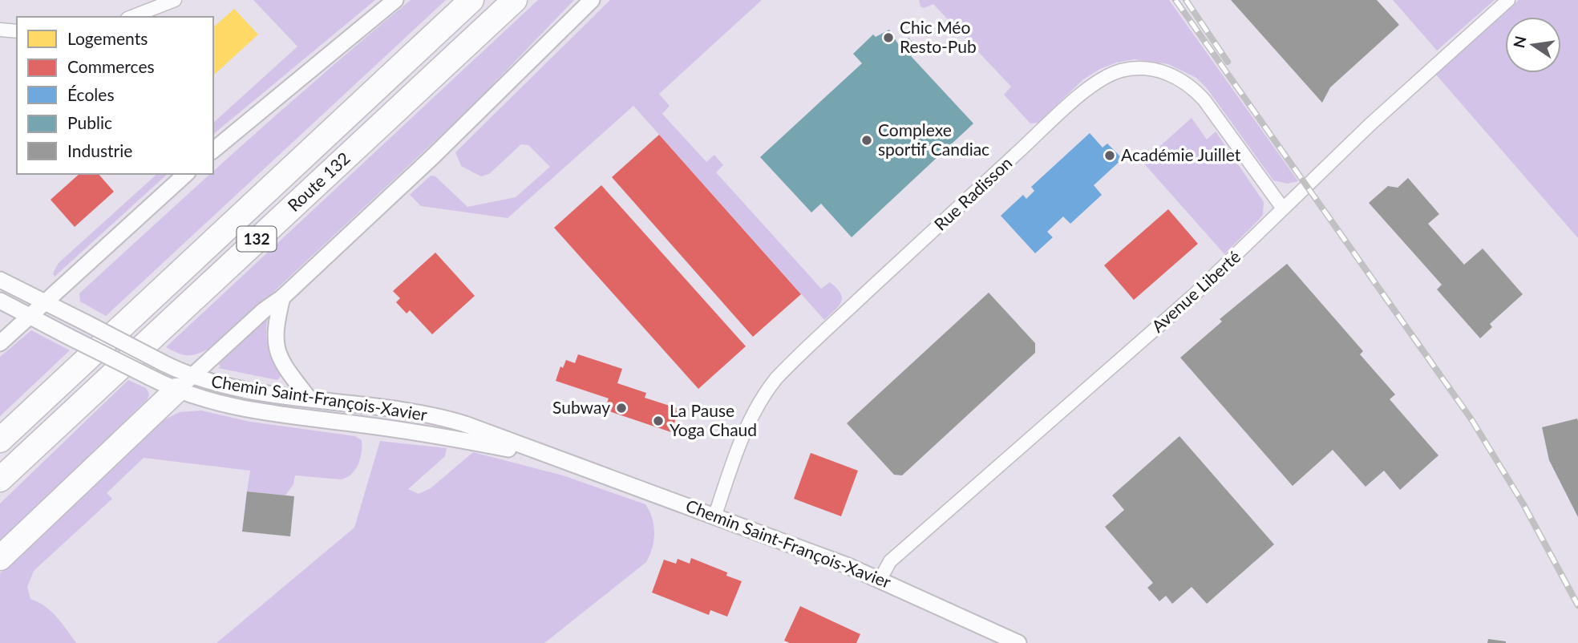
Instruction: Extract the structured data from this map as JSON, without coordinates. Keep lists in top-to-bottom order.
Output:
{
  "streets": {
    "highway": ["Route 132", "132"],
    "street": ["Rue Radisson", "Avenue Liberté", "Chemin Saint-François-Xavier"]
  },
  "crossings": [
    ["Rue Radisson", "Avenue Liberté"],
    ["Rue Radisson", "Chemin Saint-François-Xavier"],
    ["Avenue Liberté", "Chemin Saint-François-Xavier"]
  ],
  "places": [
    "Chic Méo Resto-Pub",
    "Complexe sportif Candiac",
    "Académie Juillet",
    "Subway",
    "La Pause Yoga Chaud"
  ],
  "legend": [
    "Logements",
    "Commerces",
    "Écoles",
    "Public",
    "Industrie"
  ],
  "north": "left"
}
